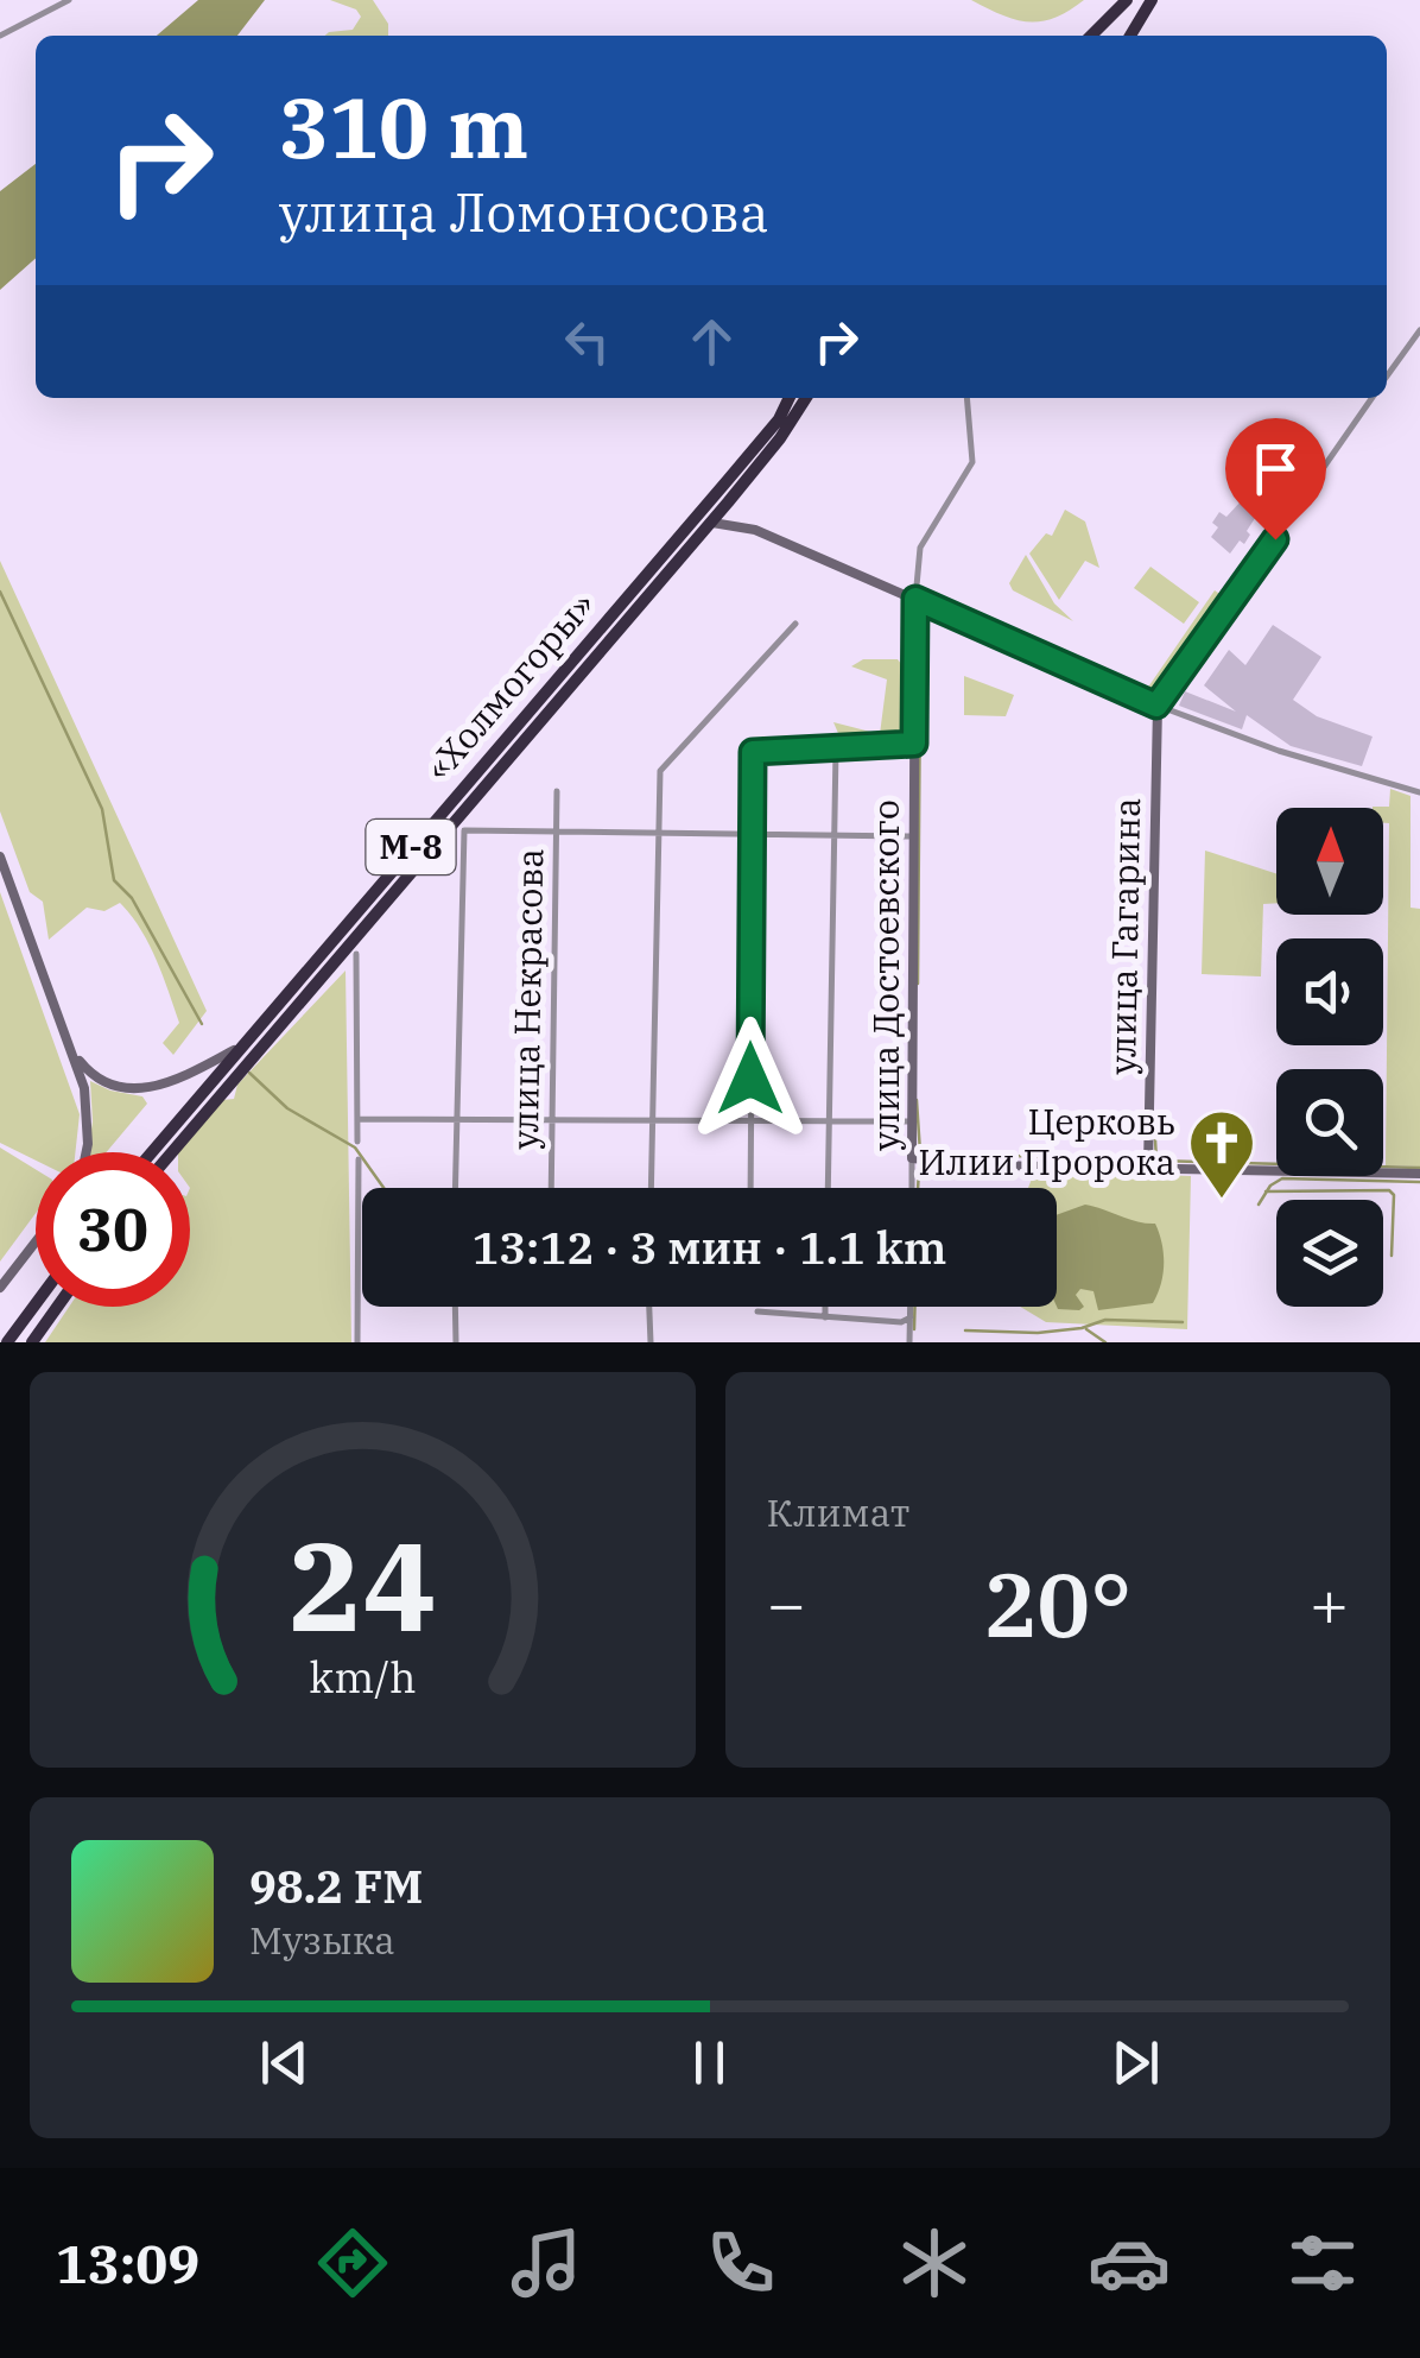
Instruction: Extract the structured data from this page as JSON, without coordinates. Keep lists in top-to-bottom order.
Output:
{
  "streets": {
    "highway": ["«Холмогоры»", "М-8"],
    "street": ["улица Гагарина", "улица Достоевского", "улица Некрасова"]
  },
  "places": {
    "church": ["Церковь Илии Пророка"]
  },
  "north": "top",
  "page": {
    "turn": ["310 m", "улица Ломоносова"],
    "limit": "30",
    "trip": "13:12 · 3 мин · 1.1 km",
    "tile": "Климат",
    "heat": ["−", "20°", "+"],
    "song": ["98.2 FM", "Музыка"],
    "tabs": "13:09",
    "gauge": ["24", "km/h"]
  }
}
